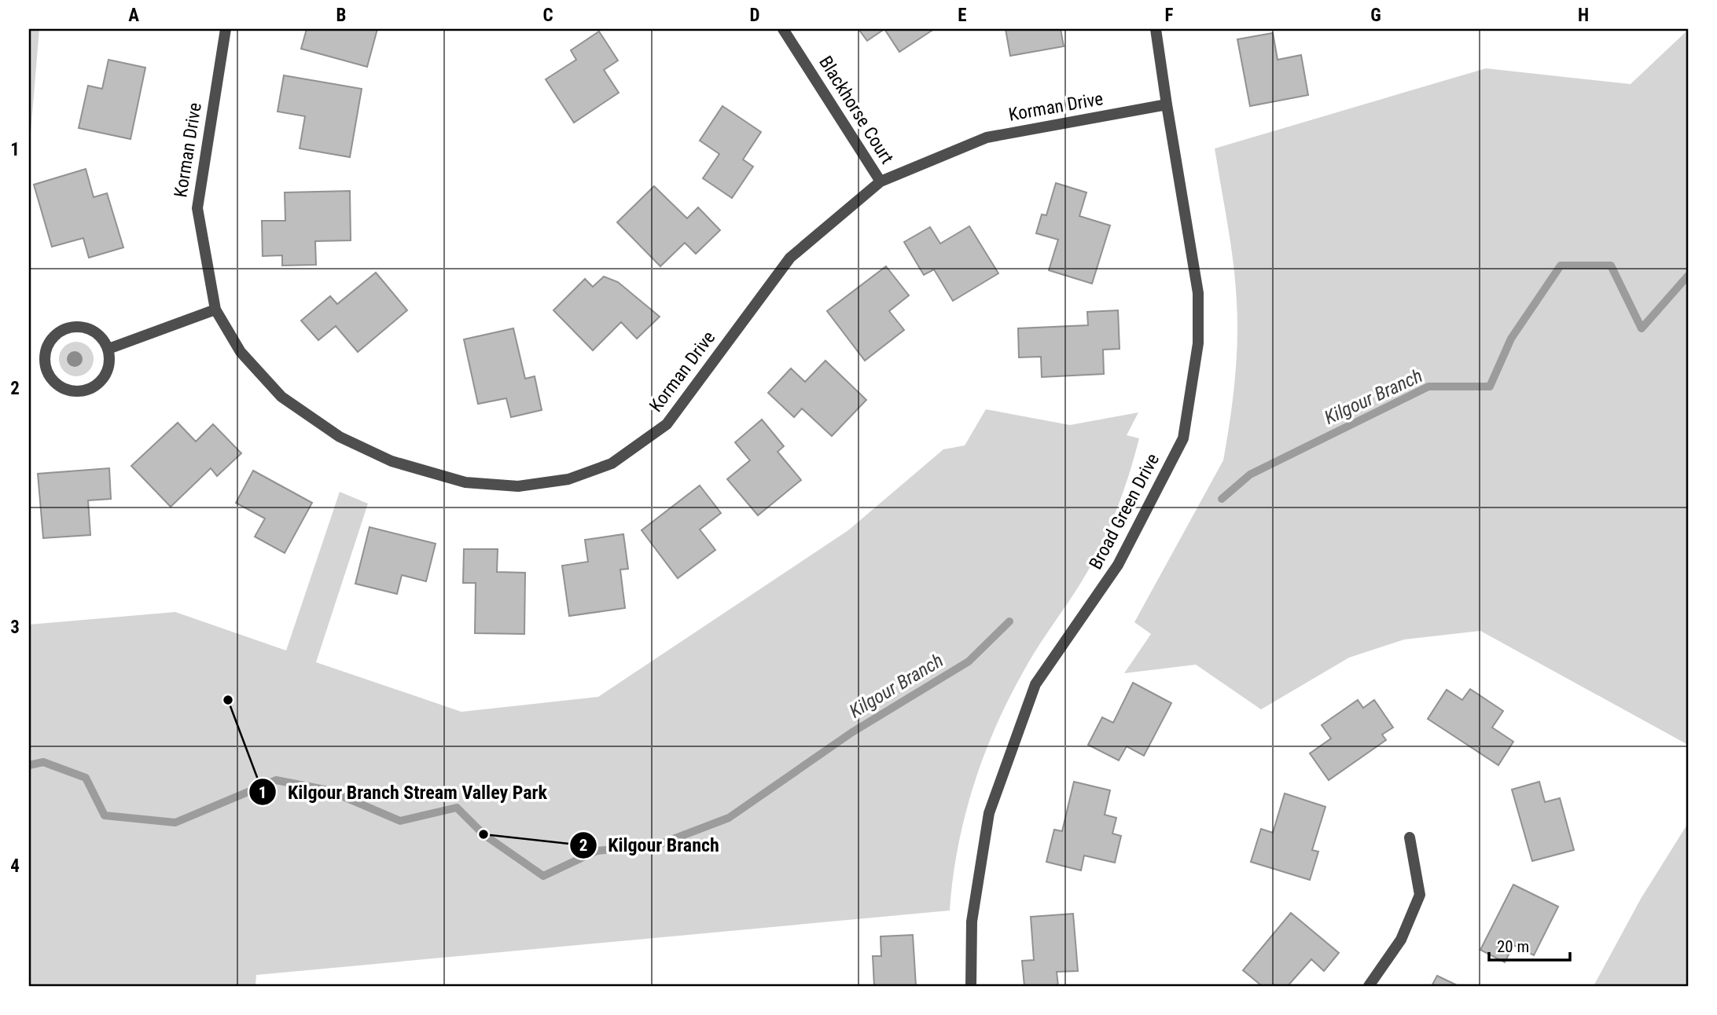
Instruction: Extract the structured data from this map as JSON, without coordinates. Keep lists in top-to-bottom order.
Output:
{
  "streets": {
    "street": ["Korman Drive", "Blackhorse Court", "Broad Green Drive"]
  },
  "crossings": [
    ["Korman Drive", "Blackhorse Court"],
    ["Korman Drive", "Broad Green Drive"]
  ],
  "water": ["Kilgour Branch"],
  "places": ["Kilgour Branch Stream Valley Park", "Kilgour Branch"],
  "scale_bar": "20 m",
  "grid": {
    "columns": [
      "A",
      "B",
      "C",
      "D",
      "E",
      "F",
      "G",
      "H"
    ],
    "rows": [
      "1",
      "2",
      "3",
      "4"
    ]
  }
}
